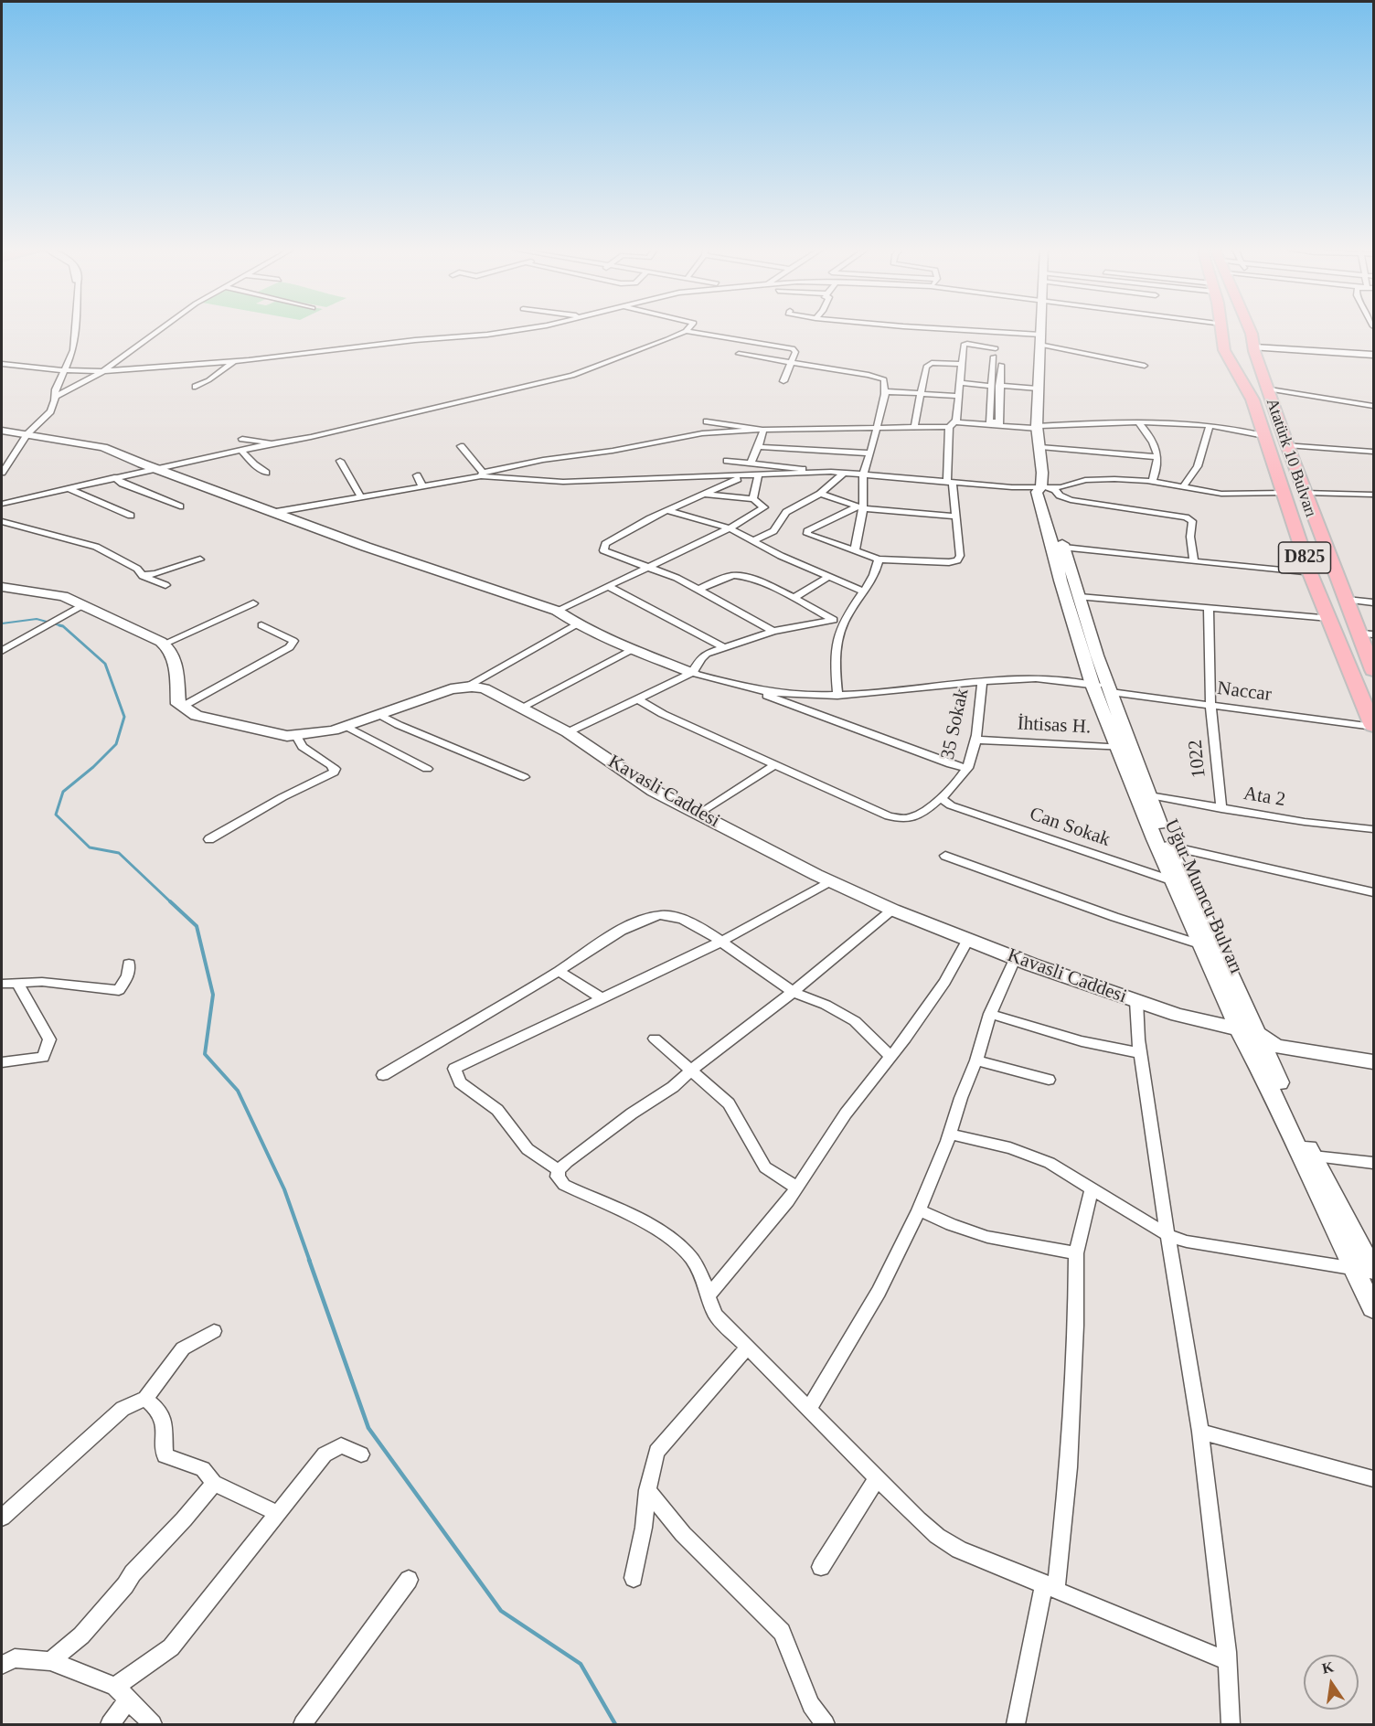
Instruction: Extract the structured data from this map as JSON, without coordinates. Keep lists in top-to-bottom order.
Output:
{
  "streets": {
    "highway": ["Atatürk 10 Bulvarı", "D825"],
    "street": [
      "Naccar",
      "35 Sokak",
      "İhtisas H.",
      "1022",
      "Kavasli Caddesi",
      "Ata 2",
      "Can Sokak",
      "Uğur Mumcu Bulvarı"
    ]
  },
  "crossings": [
    ["Atatürk 10 Bulvarı", "D825"],
    ["Atatürk 10 Bulvarı", "Naccar"],
    ["Naccar", "35 Sokak"],
    ["Naccar", "1022"],
    ["Naccar", "Uğur Mumcu Bulvarı"],
    ["35 Sokak", "İhtisas H."],
    ["35 Sokak", "Can Sokak"],
    ["İhtisas H.", "Uğur Mumcu Bulvarı"],
    ["1022", "Ata 2"],
    ["Kavasli Caddesi", "Uğur Mumcu Bulvarı"],
    ["Ata 2", "Uğur Mumcu Bulvarı"],
    ["Can Sokak", "Uğur Mumcu Bulvarı"]
  ],
  "north": "top"
}
